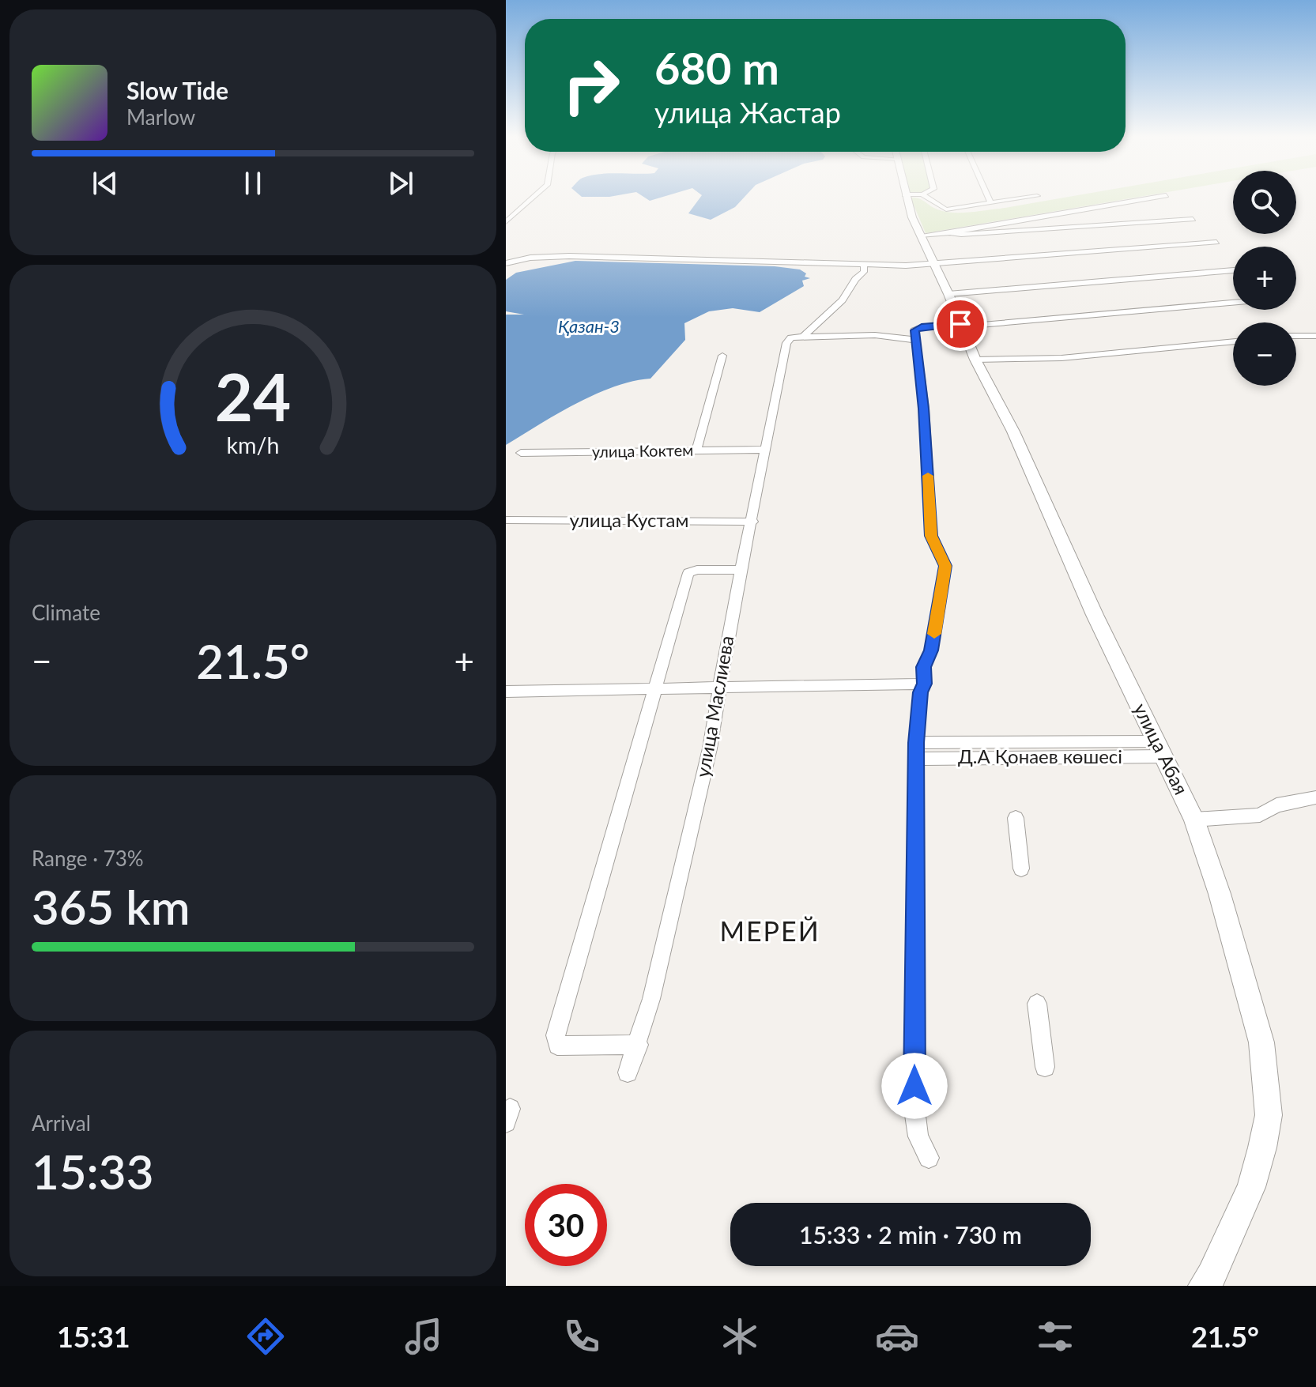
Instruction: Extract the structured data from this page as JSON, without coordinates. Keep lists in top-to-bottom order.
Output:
{
  "streets": {
    "main road": ["улица Абая"],
    "street": [
      "улица Коктем",
      "улица Кустам",
      "улица Маслиева",
      "Д.А Қонаев көшесі"
    ]
  },
  "crossings": [
    ["улица Коктем", "улица Маслиева"],
    ["улица Кустам", "улица Маслиева"],
    ["улица Абая", "Д.А Қонаев көшесі"]
  ],
  "districts": ["МЕРЕЙ"],
  "water": ["Қазан-3"],
  "page": {
    "turn": ["680 m", "улица Жастар"],
    "song": ["Slow Tide", "Marlow"],
    "map_buttons": ["+", "−"],
    "tile": [
      "Climate",
      ["Range · 73%", "365 km"],
      ["Arrival", "15:33"]
    ],
    "heat": ["−", "21.5°", "+"],
    "limit": "30",
    "trip": "15:33 · 2 min · 730 m",
    "tabs": ["15:31", "21.5°"],
    "gauge": ["24", "km/h"]
  }
}
